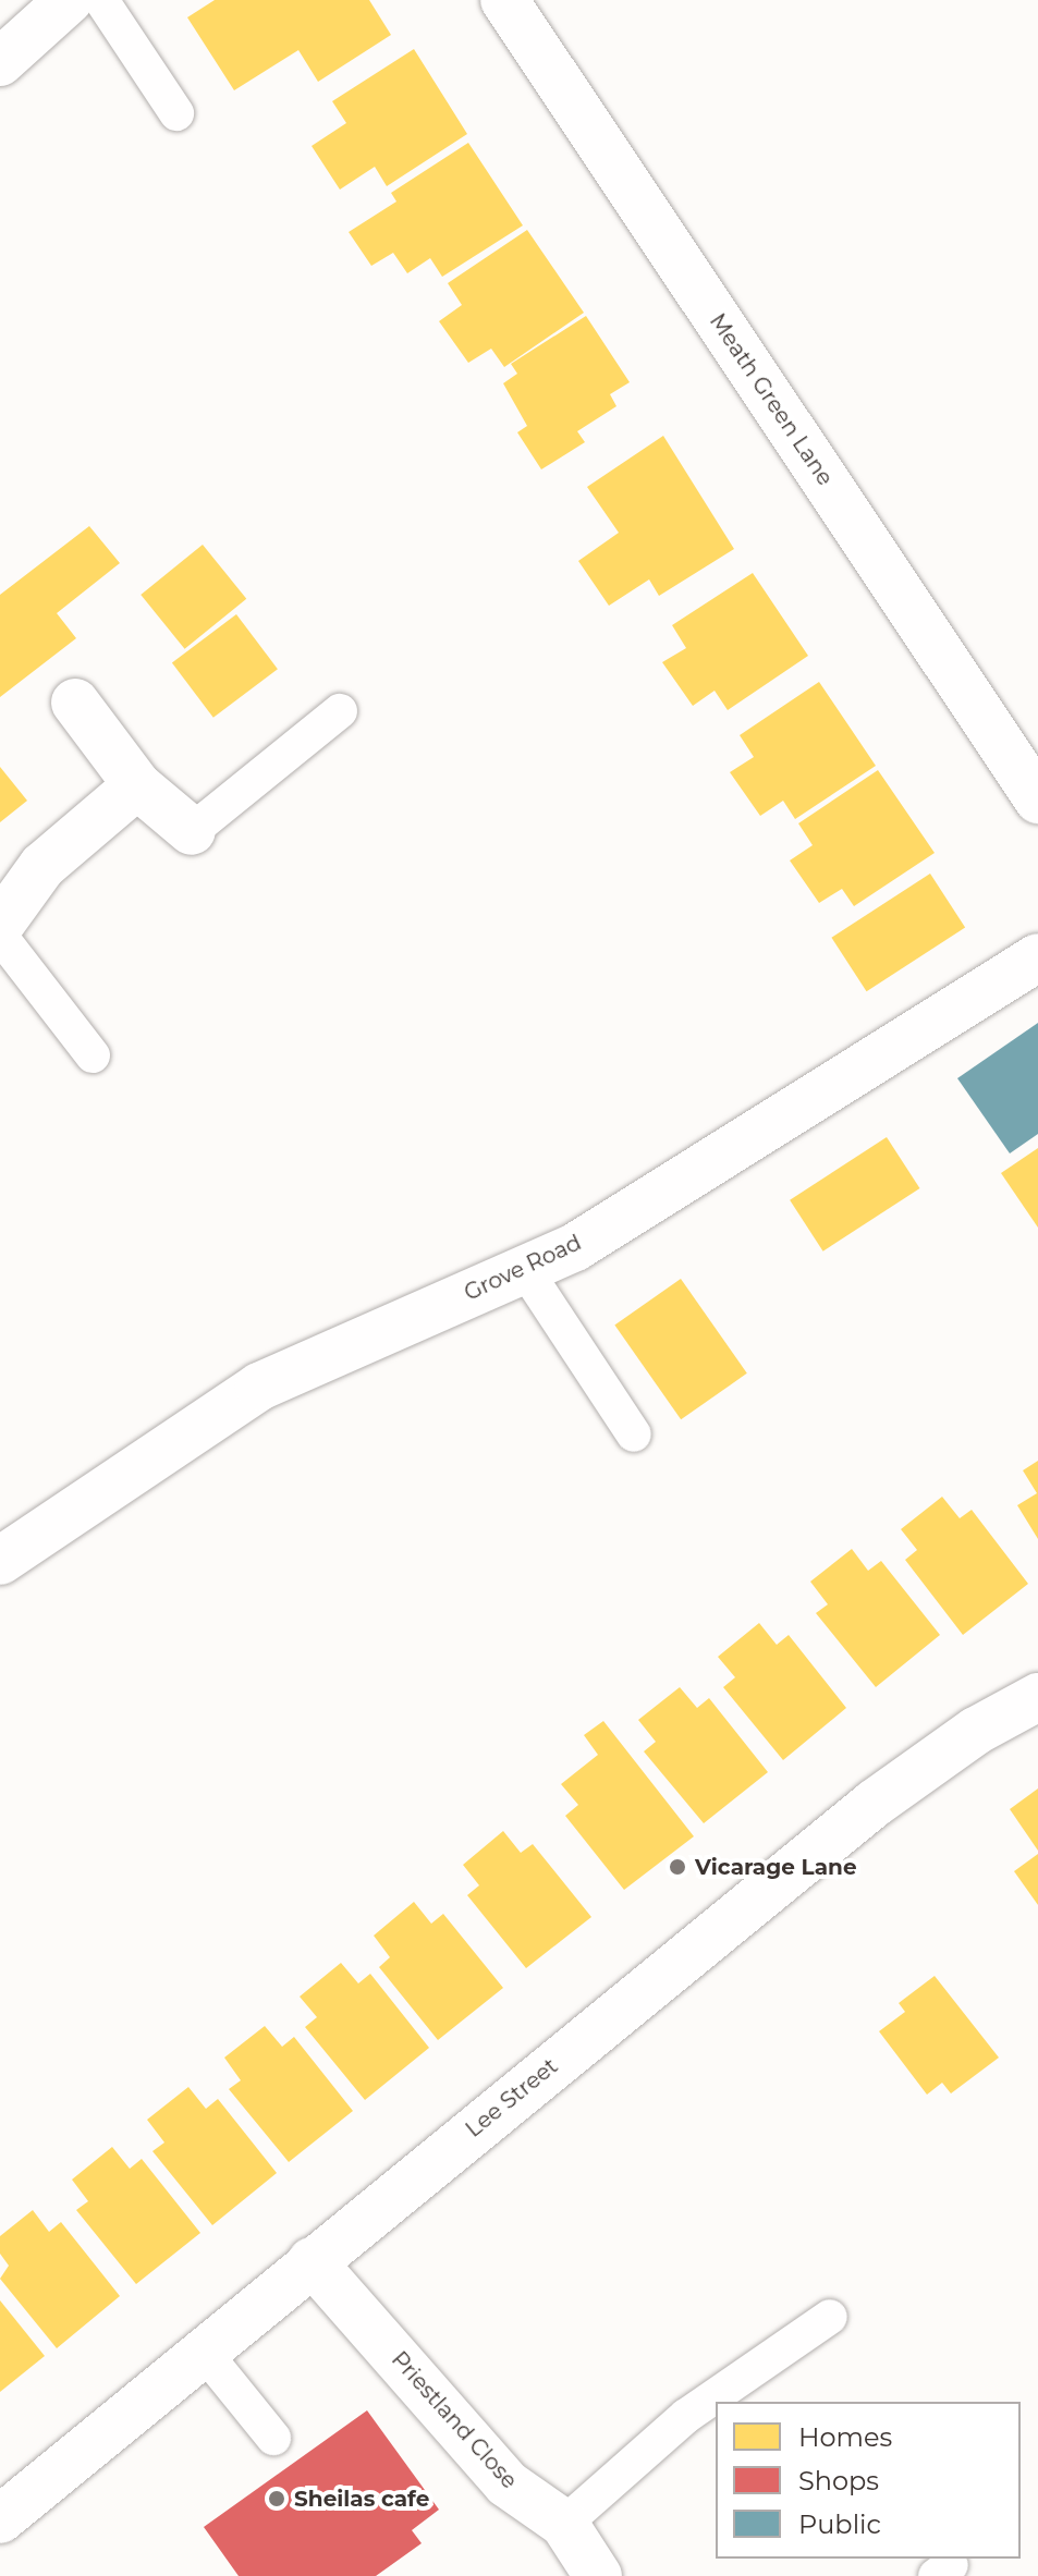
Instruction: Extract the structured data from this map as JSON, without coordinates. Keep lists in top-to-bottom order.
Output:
{
  "streets": {
    "street": [
      "Meath Green Lane",
      "Grove Road",
      "Lee Street",
      "Priestland Close"
    ]
  },
  "crossings": [
    ["Lee Street", "Priestland Close"]
  ],
  "places": ["Vicarage Lane", "Sheilas cafe"],
  "legend": ["Homes", "Shops", "Public"]
}
